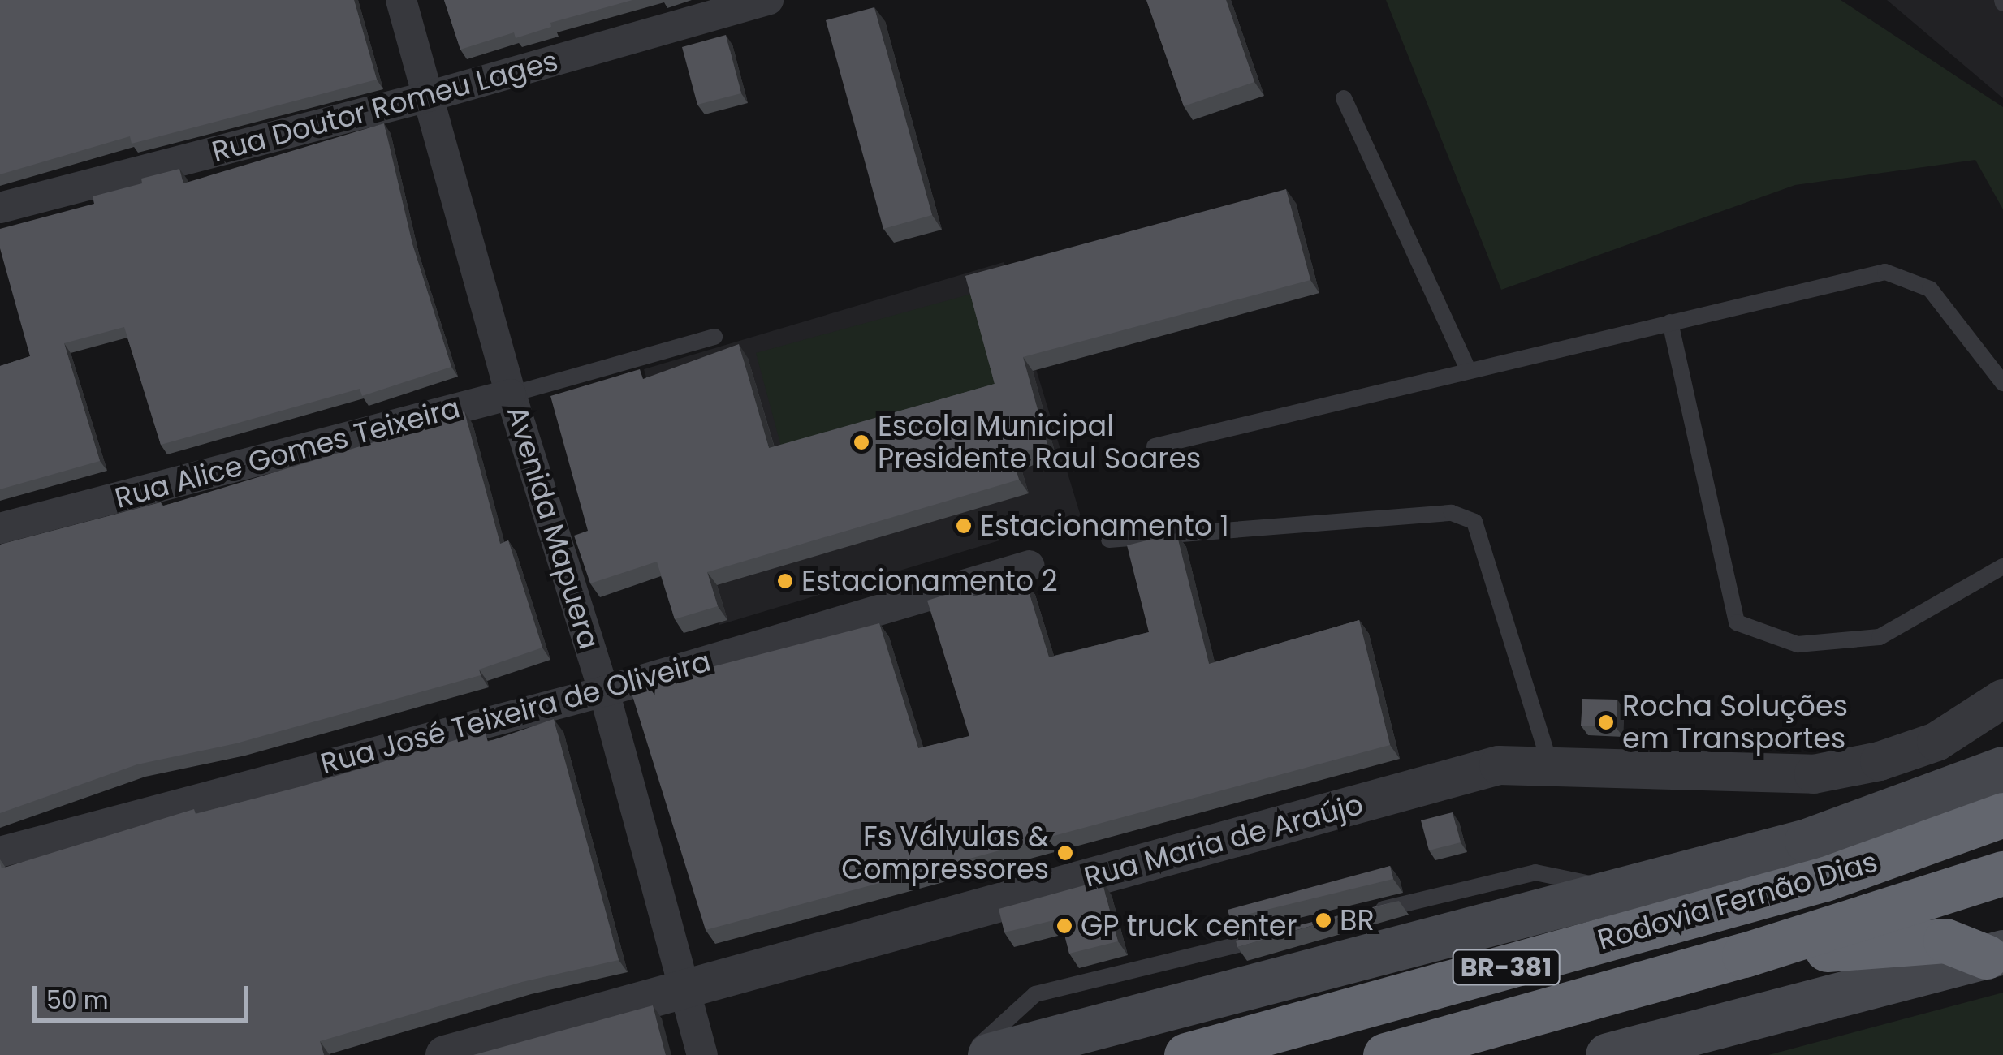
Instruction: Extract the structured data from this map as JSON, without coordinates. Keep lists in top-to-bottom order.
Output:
{
  "streets": {
    "highway": ["Rodovia Fernão Dias", "BR-381"],
    "street": [
      "Rua Doutor Romeu Lages",
      "Rua Alice Gomes Teixeira",
      "Avenida Mapuera",
      "Rua José Teixeira de Oliveira",
      "Rua Maria de Araújo"
    ]
  },
  "crossings": [
    ["Rua Doutor Romeu Lages", "Avenida Mapuera"],
    ["Rua Alice Gomes Teixeira", "Avenida Mapuera"],
    ["Avenida Mapuera", "Rua José Teixeira de Oliveira"],
    ["Avenida Mapuera", "Rua Maria de Araújo"],
    ["Rodovia Fernão Dias", "BR-381"]
  ],
  "places": [
    "Escola Municipal Presidente Raul Soares",
    "Estacionamento 1",
    "Estacionamento 2",
    "Rocha Soluções em Transportes",
    "Fs Válvulas & Compressores",
    "BR",
    "GP truck center"
  ],
  "scale_bar": "50 m"
}
